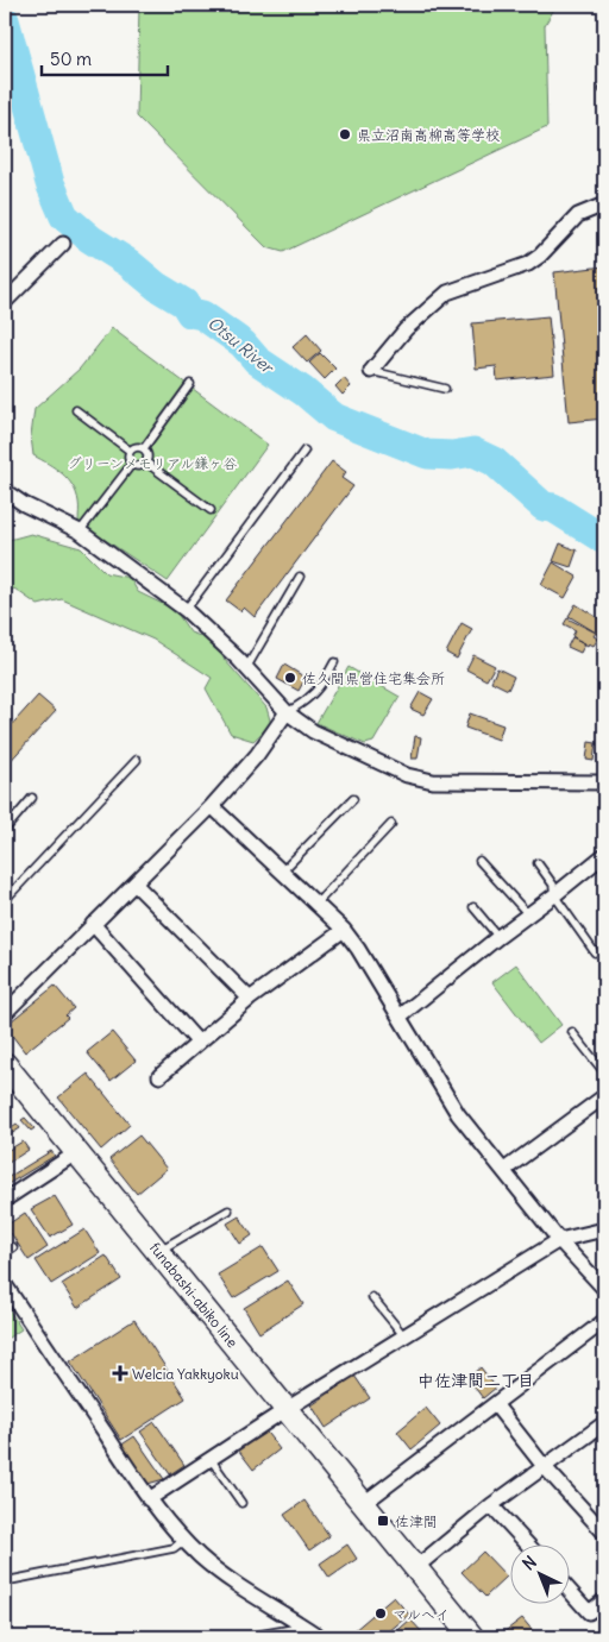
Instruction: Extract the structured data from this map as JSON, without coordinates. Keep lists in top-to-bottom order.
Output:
{
  "streets": {
    "main road": ["funabashi-abiko line"]
  },
  "districts": ["中佐津間二丁目"],
  "water": ["Otsu River"],
  "parks": ["グリーンメモリアル鎌ヶ谷"],
  "places": {
    "other": ["県立沼南高柳高等学校", "佐久間県営住宅集会所", "マルヘイ"],
    "health": ["Welcia Yakkyoku"],
    "transit": ["佐津間"]
  },
  "scale_bar": "50 m",
  "north": "top left"
}
